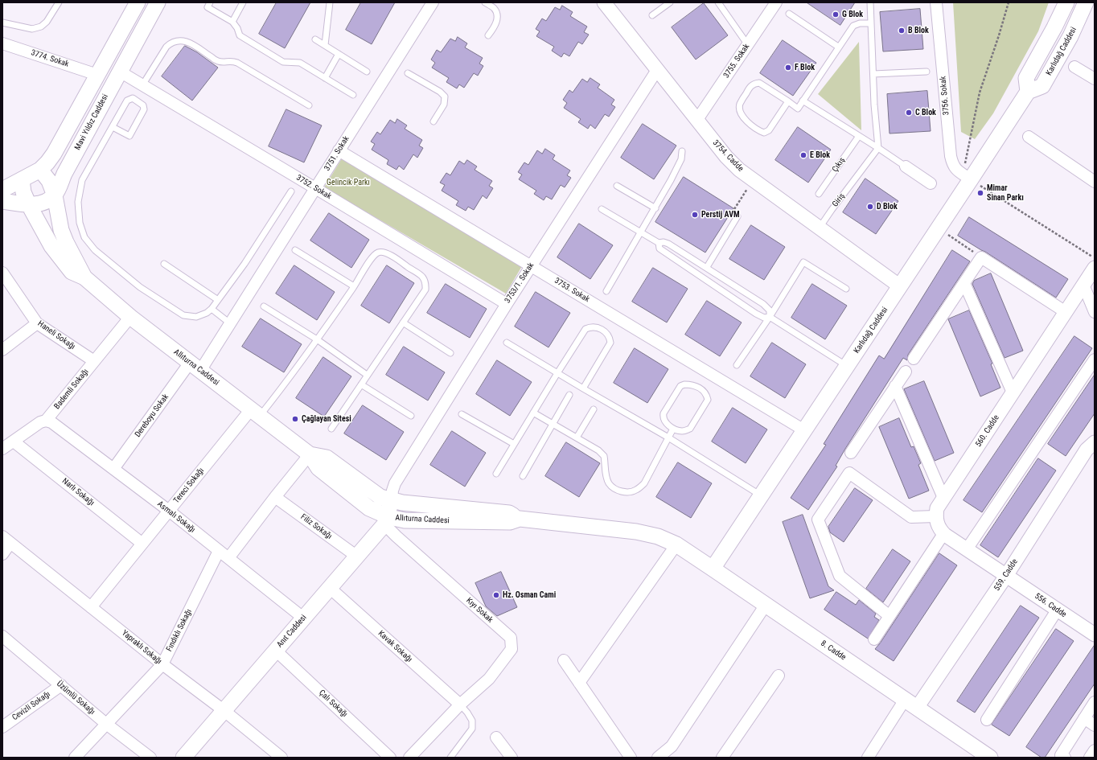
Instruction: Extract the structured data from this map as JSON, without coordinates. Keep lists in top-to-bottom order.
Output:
{
  "streets": {
    "main road": [
      "Karlıdağ Caddesi",
      "Mavi Yıldız Caddesi",
      "Allıturna Caddesi",
      "Anıt Caddesi",
      "8. Cadde"
    ],
    "street": [
      "3774. Sokak",
      "3755. Sokak",
      "3756. Sokak",
      "3751. Sokak",
      "3754. Cadde",
      "3752. Sokak",
      "3753/1. Sokak",
      "3753. Sokak",
      "Haneli Sokağı",
      "Bademli Sokağı",
      "Dereboyu Sokak",
      "560. Cadde",
      "Tereci Sokağı",
      "Narlı Sokağı",
      "Asmalı Sokağı",
      "Filiz Sokağı",
      "559. Cadde",
      "556. Cadde",
      "Kıyı Sokak",
      "Fındıklı Sokağı",
      "Kavak Sokağı",
      "Yapraklı Sokağı",
      "Üzümlü Sokağı",
      "Çalı Sokağı",
      "Cevizli Sokağı"
    ],
    "lane": ["Çıkış", "Giriş"]
  },
  "crossings": [
    ["Karlıdağ Caddesi", "3756. Sokak"],
    ["Karlıdağ Caddesi", "3754. Cadde"],
    ["Karlıdağ Caddesi", "3753. Sokak"],
    ["Karlıdağ Caddesi", "8. Cadde"],
    ["3755. Sokak", "3754. Cadde"],
    ["Mavi Yıldız Caddesi", "3752. Sokak"],
    ["Mavi Yıldız Caddesi", "Allıturna Caddesi"],
    ["3751. Sokak", "3752. Sokak"],
    ["3751. Sokak", "3753. Sokak"],
    ["3751. Sokak", "Allıturna Caddesi"],
    ["3751. Sokak", "Dereboyu Sokak"],
    ["3754. Cadde", "Giriş"],
    ["3754. Cadde", "3753/1. Sokak"],
    ["3752. Sokak", "3753/1. Sokak"],
    ["3753/1. Sokak", "3753. Sokak"],
    ["3753/1. Sokak", "Allıturna Caddesi"],
    ["3753/1. Sokak", "Anıt Caddesi"],
    ["Haneli Sokağı", "Bademli Sokağı"],
    ["Allıturna Caddesi", "Bademli Sokağı"],
    ["Allıturna Caddesi", "Dereboyu Sokak"],
    ["Allıturna Caddesi", "Tereci Sokağı"],
    ["Allıturna Caddesi", "Kıyı Sokak"],
    ["Allıturna Caddesi", "Anıt Caddesi"],
    ["Allıturna Caddesi", "8. Cadde"],
    ["Bademli Sokağı", "Narlı Sokağı"],
    ["Bademli Sokağı", "Asmalı Sokağı"],
    ["Dereboyu Sokak", "Asmalı Sokağı"],
    ["Tereci Sokağı", "Narlı Sokağı"],
    ["Tereci Sokağı", "Asmalı Sokağı"],
    ["Tereci Sokağı", "Yapraklı Sokağı"],
    ["Asmalı Sokağı", "Fındıklı Sokağı"],
    ["Asmalı Sokağı", "Anıt Caddesi"],
    ["Filiz Sokağı", "Anıt Caddesi"],
    ["559. Cadde", "556. Cadde"],
    ["559. Cadde", "8. Cadde"],
    ["Kıyı Sokak", "Anıt Caddesi"],
    ["Kıyı Sokak", "Kavak Sokağı"],
    ["Fındıklı Sokağı", "Yapraklı Sokağı"],
    ["Fındıklı Sokağı", "Üzümlü Sokağı"],
    ["Anıt Caddesi", "Kavak Sokağı"],
    ["Anıt Caddesi", "Yapraklı Sokağı"],
    ["Anıt Caddesi", "Çalı Sokağı"],
    ["Üzümlü Sokağı", "Cevizli Sokağı"]
  ],
  "parks": ["Gelincik Parkı"],
  "places": [
    "G Blok",
    "B Blok",
    "F Blok",
    "C Blok",
    "E Blok",
    "Mimar Sinan Parkı",
    "D Blok",
    "Perstij AVM",
    "Çağlayan Sitesi",
    "Hz. Osman Cami"
  ]
}
